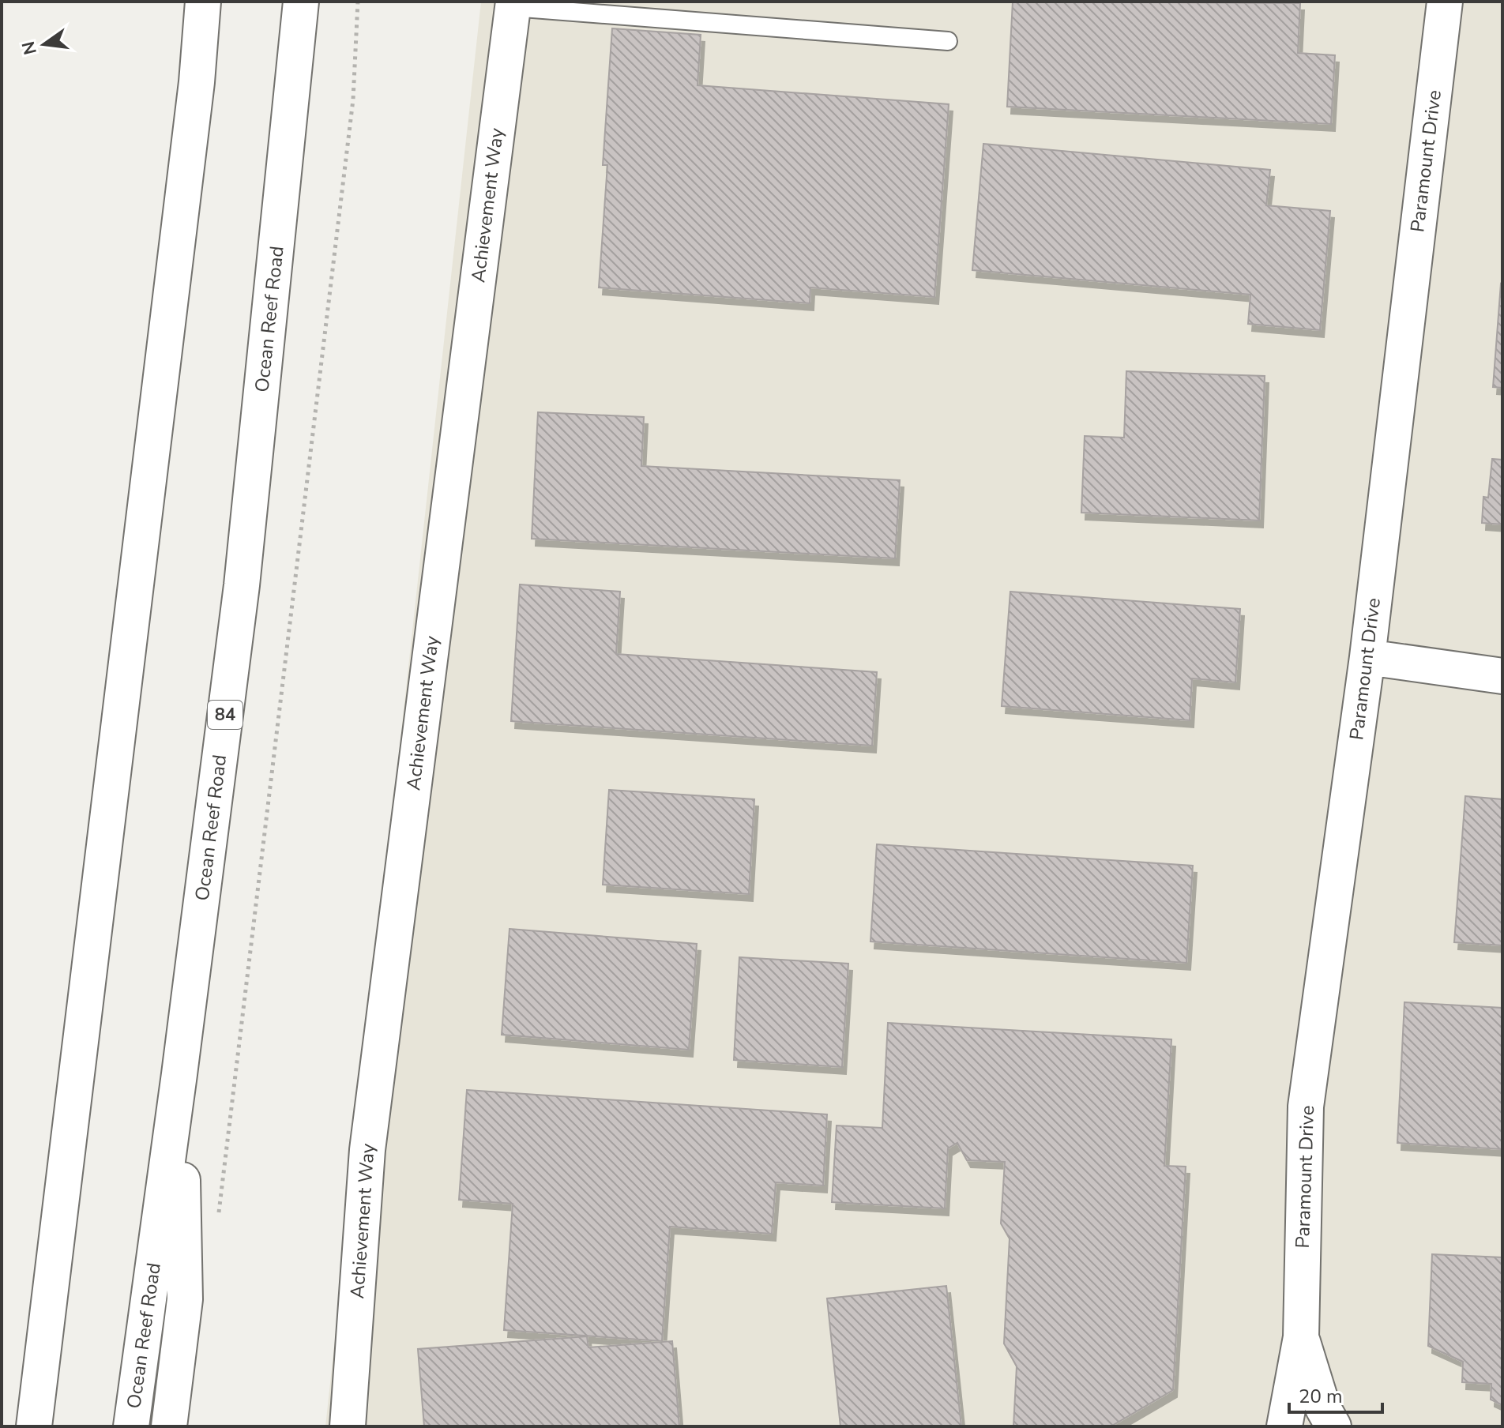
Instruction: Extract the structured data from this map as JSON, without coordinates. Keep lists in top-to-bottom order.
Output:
{
  "streets": {
    "main road": [
      "Paramount Drive",
      "Achievement Way",
      "Ocean Reef Road",
      "84"
    ]
  },
  "scale_bar": "20 m",
  "north": "left"
}
